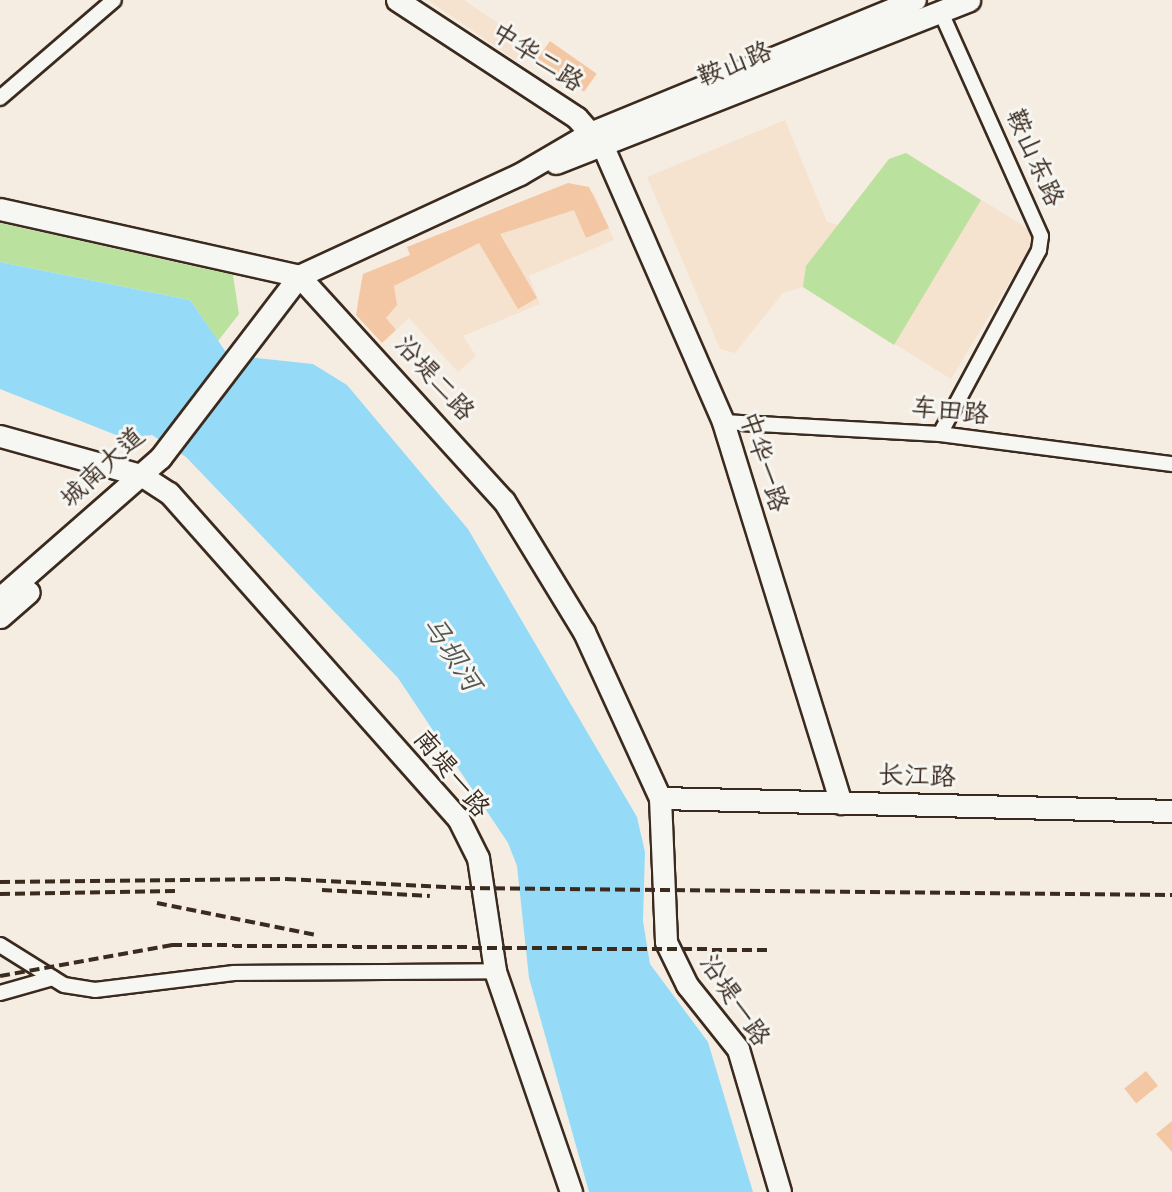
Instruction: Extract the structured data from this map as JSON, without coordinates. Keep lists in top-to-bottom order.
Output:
{
  "streets": {
    "main road": [
      "中华二路",
      "鞍山路",
      "沿堤二路",
      "中华一路",
      "城南大道",
      "南堤一路",
      "长江路",
      "沿堤一路"
    ],
    "street": ["鞍山东路", "车田路"]
  },
  "crossings": [
    ["中华二路", "鞍山路"],
    ["中华二路", "中华一路"],
    ["鞍山路", "鞍山东路"],
    ["鞍山路", "沿堤二路"],
    ["鞍山路", "中华一路"],
    ["鞍山路", "城南大道"],
    ["鞍山东路", "车田路"],
    ["沿堤二路", "长江路"],
    ["沿堤二路", "沿堤一路"],
    ["车田路", "中华一路"],
    ["中华一路", "长江路"],
    ["城南大道", "南堤一路"],
    ["长江路", "沿堤一路"]
  ],
  "water": ["马坝河"]
}
